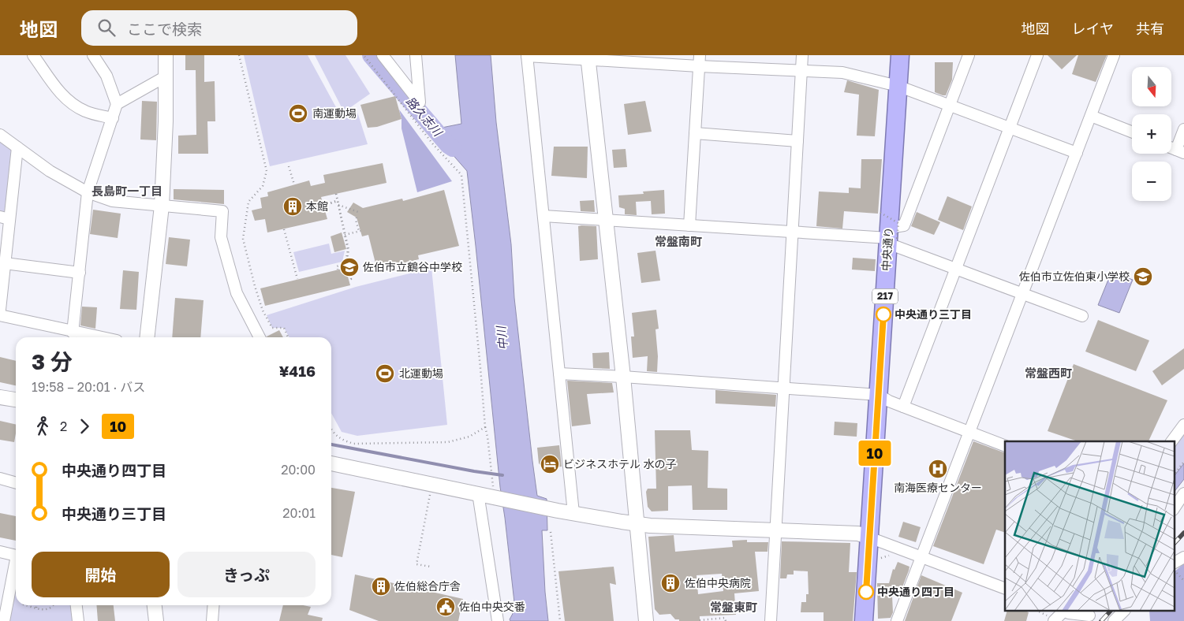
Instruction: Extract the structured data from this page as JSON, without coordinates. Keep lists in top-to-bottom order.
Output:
{
  "streets": {
    "highway": ["中央通り", "217"]
  },
  "crossings": [
    ["中央通り", "217"]
  ],
  "districts": [
    "長島町一丁目",
    "常盤南町",
    "常盤西町",
    "常盤東町"
  ],
  "water": ["路久志川", "中川"],
  "places": {
    "sports": ["南運動場", "北運動場"],
    "building": ["本館", "佐伯中央病院", "佐伯総合庁舎"],
    "school or university": ["佐伯市立鶴谷中学校", "佐伯市立佐伯東小学校"],
    "other": ["中央通り三丁目", "中央通り四丁目"],
    "hotel": ["ビジネスホテル 水の子"],
    "hospital": ["南海医療センター"],
    "public building": ["佐伯中央交番"]
  },
  "lines": ["bus line 10"],
  "north": "bottom",
  "page": {
    "header": "地図",
    "search": "ここで検索",
    "nav": ["地図", "レイヤ", "共有"],
    "on_map": "10",
    "map_buttons": ["+", "−"],
    "heading": ["3 分", "19:58 – 20:01 · バス", "¥416"],
    "legs": ["2", "10"],
    "list": [
      {
        "name": "中央通り四丁目",
        "value": "20:00"
      },
      {
        "name": "中央通り三丁目",
        "value": "20:01"
      }
    ],
    "buttons": ["開始", "きっぷ"]
  }
}
